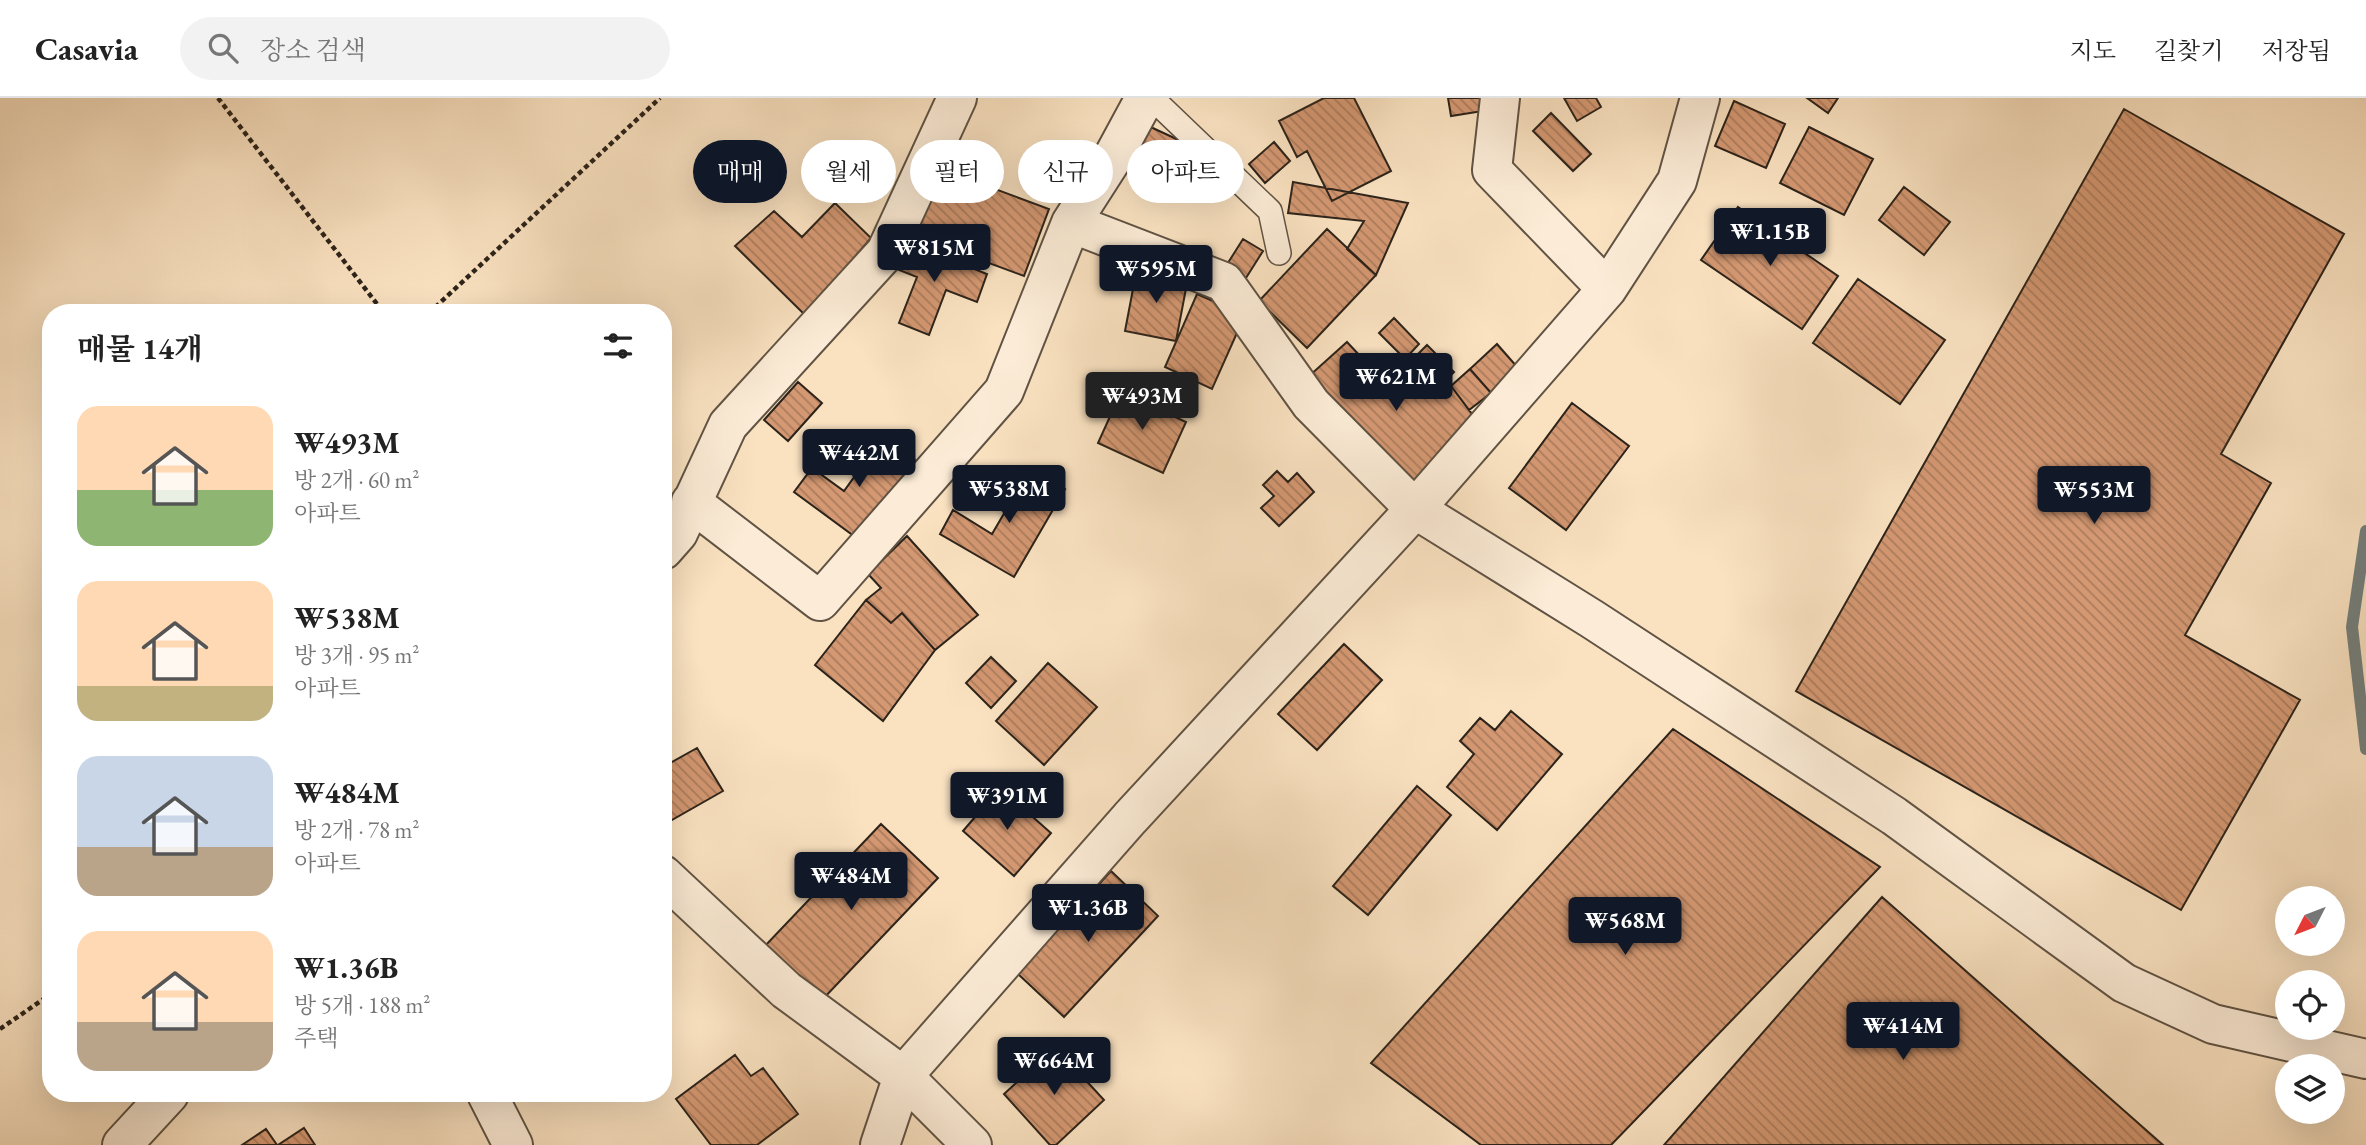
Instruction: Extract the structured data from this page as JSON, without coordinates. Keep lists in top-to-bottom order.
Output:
{
  "north": "bottom left",
  "page": {
    "header": "Casavia",
    "search": "장소 검색",
    "nav": ["지도", "길찾기", "저장됨"],
    "chip": [
      "매매",
      "월세",
      "필터",
      "신규",
      "아파트"
    ],
    "price": [
      "₩1.15B",
      "₩815M",
      "₩595M",
      "₩621M",
      "₩493M",
      "₩442M",
      "₩538M",
      "₩553M",
      "₩391M",
      "₩484M",
      "₩1.36B",
      "₩568M",
      "₩414M",
      "₩664M"
    ],
    "heading": "매물 14개",
    "list": [
      {
        "name": "₩493M",
        "note": "방 2개 · 60 m² · 아파트"
      },
      {
        "name": "₩538M",
        "note": "방 3개 · 95 m² · 아파트"
      },
      {
        "name": "₩484M",
        "note": "방 2개 · 78 m² · 아파트"
      },
      {
        "name": "₩1.36B",
        "note": "방 5개 · 188 m² · 주택"
      }
    ]
  }
}
